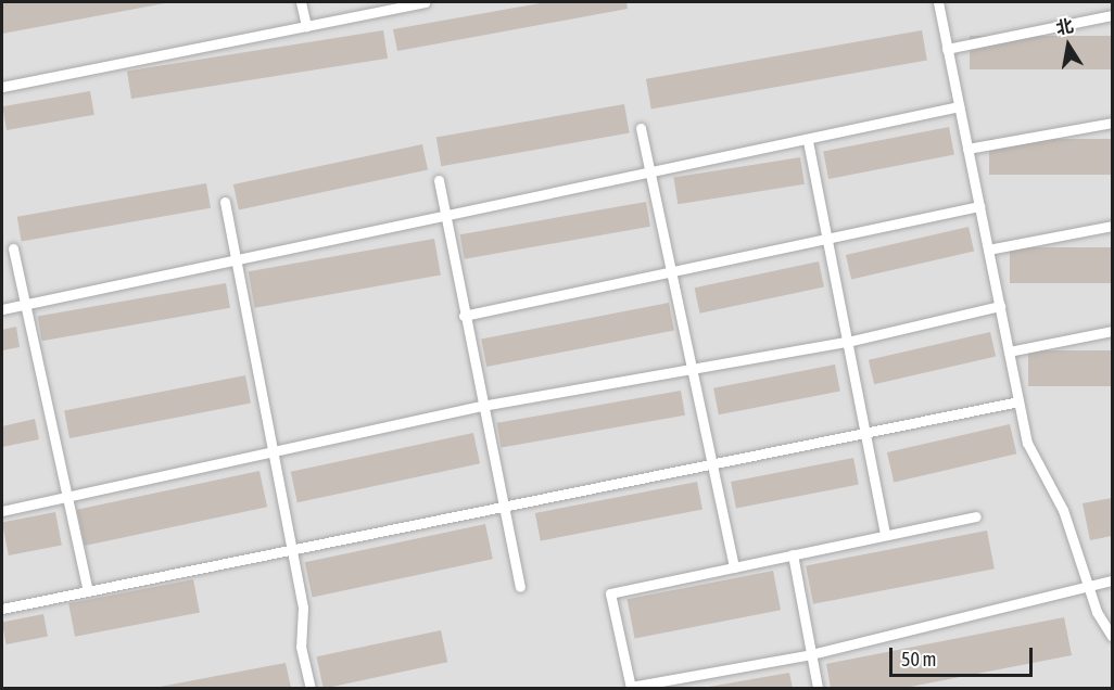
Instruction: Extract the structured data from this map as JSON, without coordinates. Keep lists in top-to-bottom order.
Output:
{
  "scale_bar": "50 m",
  "north": "top"
}
